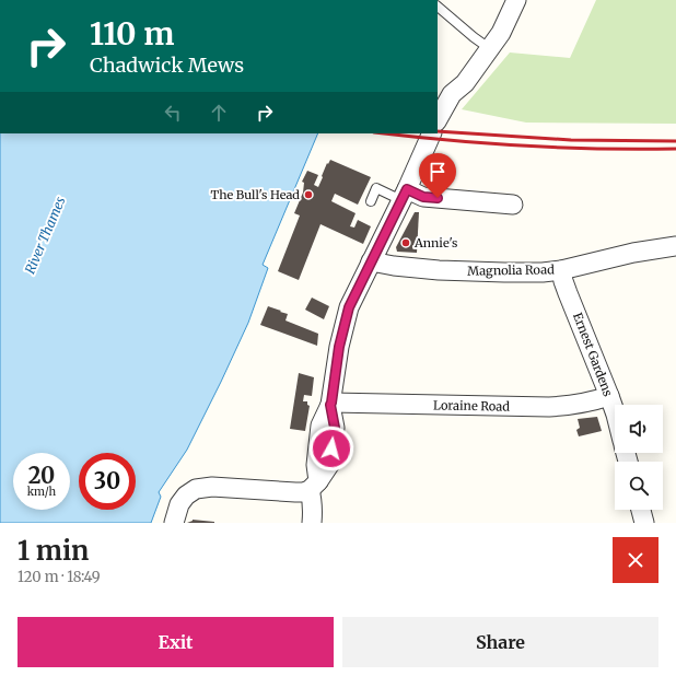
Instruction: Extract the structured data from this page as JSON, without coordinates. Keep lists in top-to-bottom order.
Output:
{
  "streets": {
    "street": ["Magnolia Road", "Ernest Gardens", "Loraine Road"]
  },
  "crossings": [
    ["Magnolia Road", "Ernest Gardens"],
    ["Ernest Gardens", "Loraine Road"]
  ],
  "water": ["River Thames"],
  "places": ["The Bull's Head", "Annie's"],
  "page": {
    "turn": ["110 m", "Chadwick Mews"],
    "speed": "20 km/h",
    "limit": "30",
    "heading": ["1 min", "120 m · 18:49"],
    "buttons": ["Exit", "Share"]
  }
}
